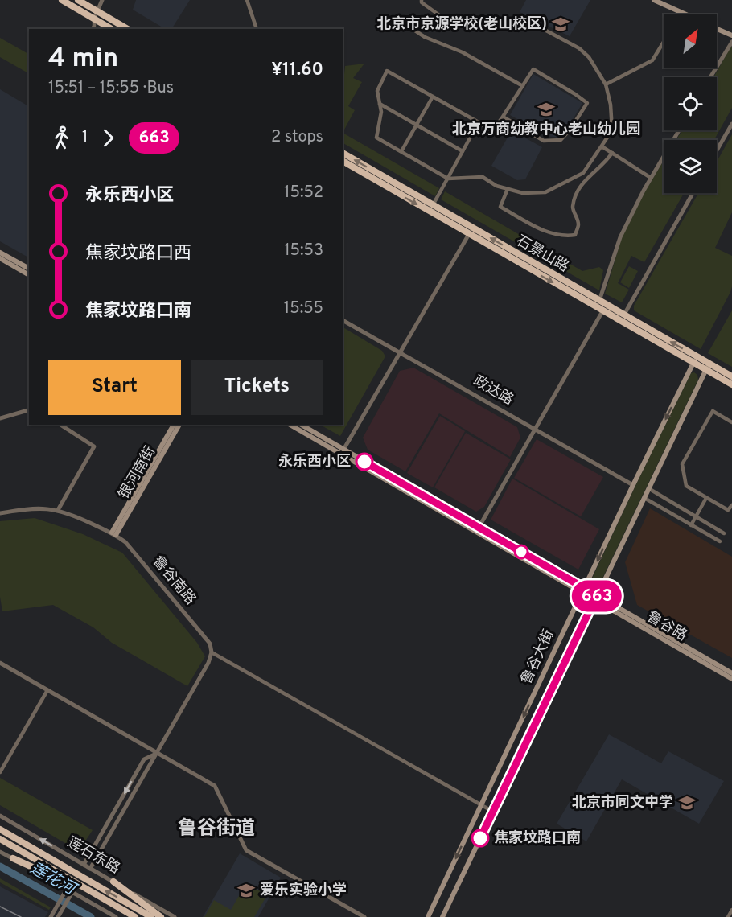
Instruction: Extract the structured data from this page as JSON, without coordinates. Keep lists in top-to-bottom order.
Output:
{
  "streets": {
    "highway": ["石景山路", "莲石东路"],
    "main road": ["银河南街", "鲁谷路", "鲁谷大街"],
    "street": ["政达路", "鲁谷南路"]
  },
  "crossings": [
    ["石景山路", "鲁谷大街"],
    ["政达路", "鲁谷大街"],
    ["银河南街", "鲁谷南路"],
    ["鲁谷路", "鲁谷大街"]
  ],
  "districts": ["鲁谷街道"],
  "water": ["莲花河"],
  "places": {
    "school or university": [
      "北京市京源学校(老山校区)",
      "北京万商幼教中心老山幼儿园",
      "北京市同文中学",
      "爱乐实验小学"
    ],
    "other": ["永乐西小区", "焦家坟路口南"]
  },
  "lines": ["bus line 663"],
  "north": "top right",
  "page": {
    "on_map": "663",
    "heading": ["4 min", "15:51 – 15:55 · Bus", "¥11.60"],
    "legs": ["1", "663", "2 stops"],
    "list": [
      {
        "name": "永乐西小区",
        "value": "15:52"
      },
      {
        "name": "焦家坟路口西",
        "value": "15:53"
      },
      {
        "name": "焦家坟路口南",
        "value": "15:55"
      }
    ],
    "buttons": ["Start", "Tickets"]
  }
}
